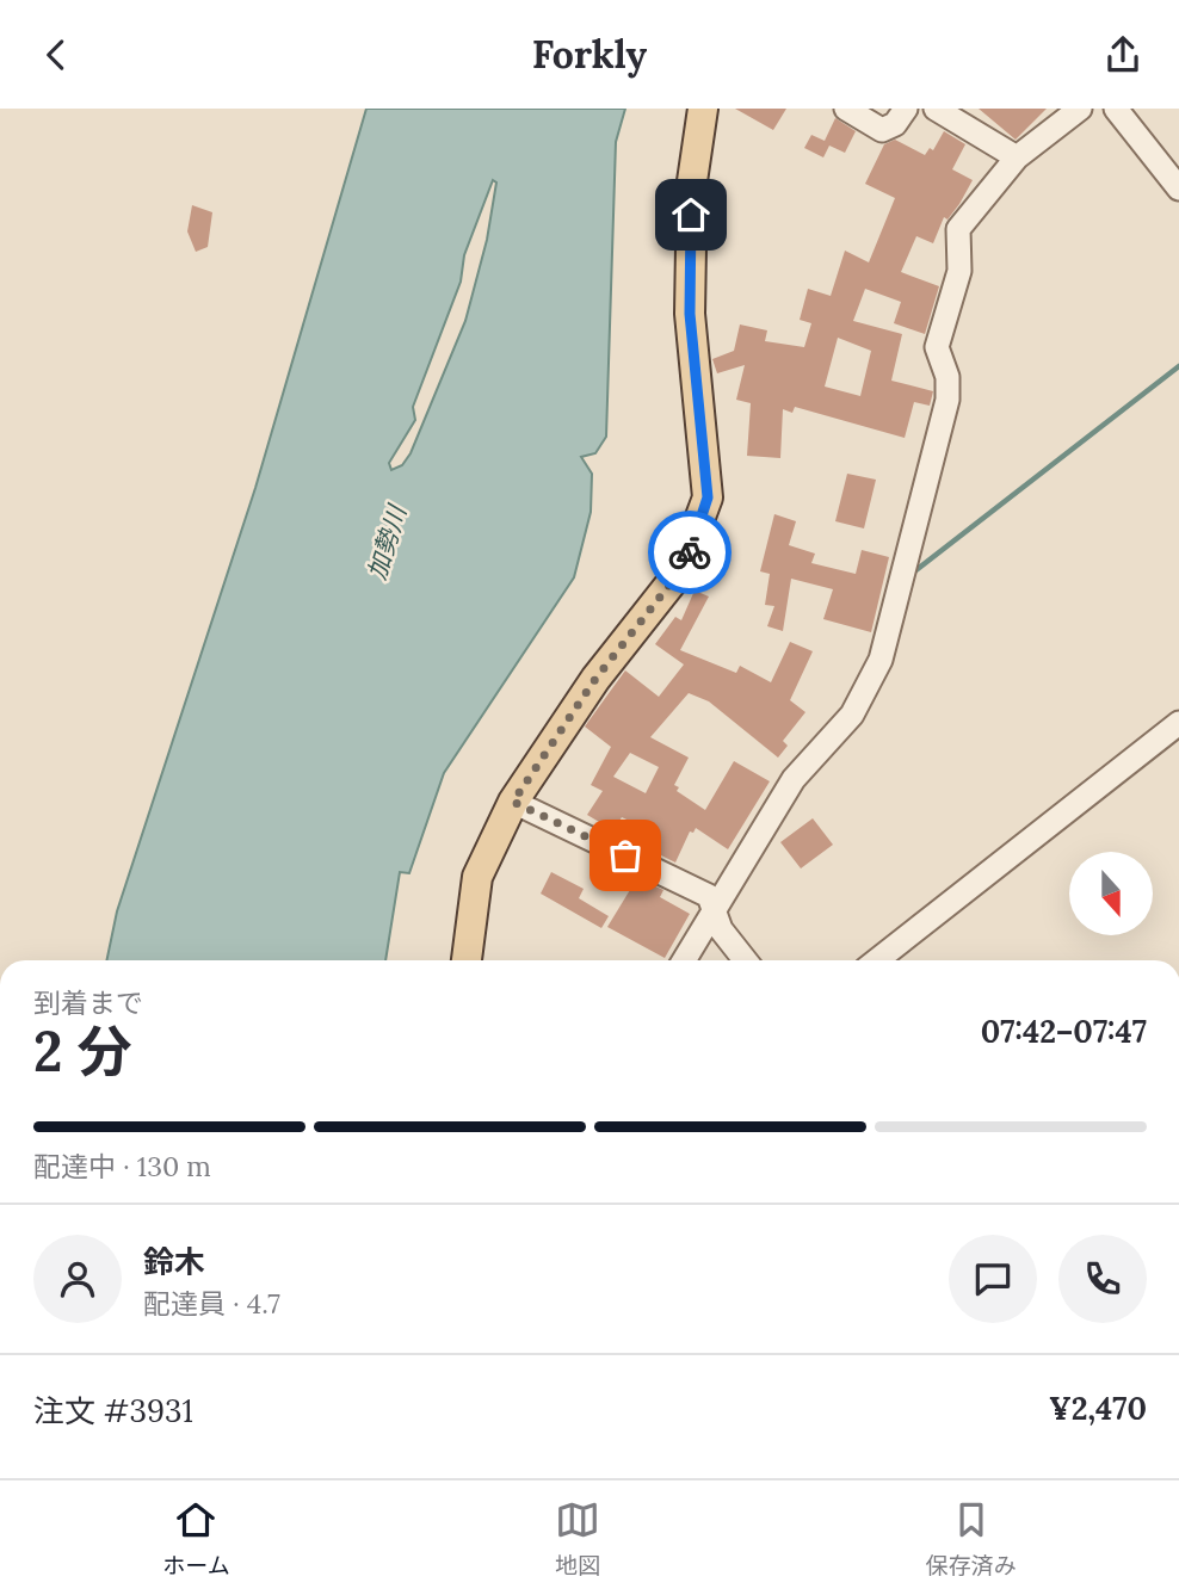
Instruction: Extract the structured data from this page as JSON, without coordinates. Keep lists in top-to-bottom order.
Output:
{
  "water": ["加勢川"],
  "north": "bottom",
  "page": {
    "header": "Forkly",
    "heading": ["2 分", "到着まで", "07:42–07:47"],
    "panel": [
      "鈴木",
      "配達員 · 4.7",
      "注文 #3931",
      "¥2,470"
    ],
    "bar": "配達中 · 130 m",
    "tabs": ["ホーム", "地図", "保存済み"]
  }
}
